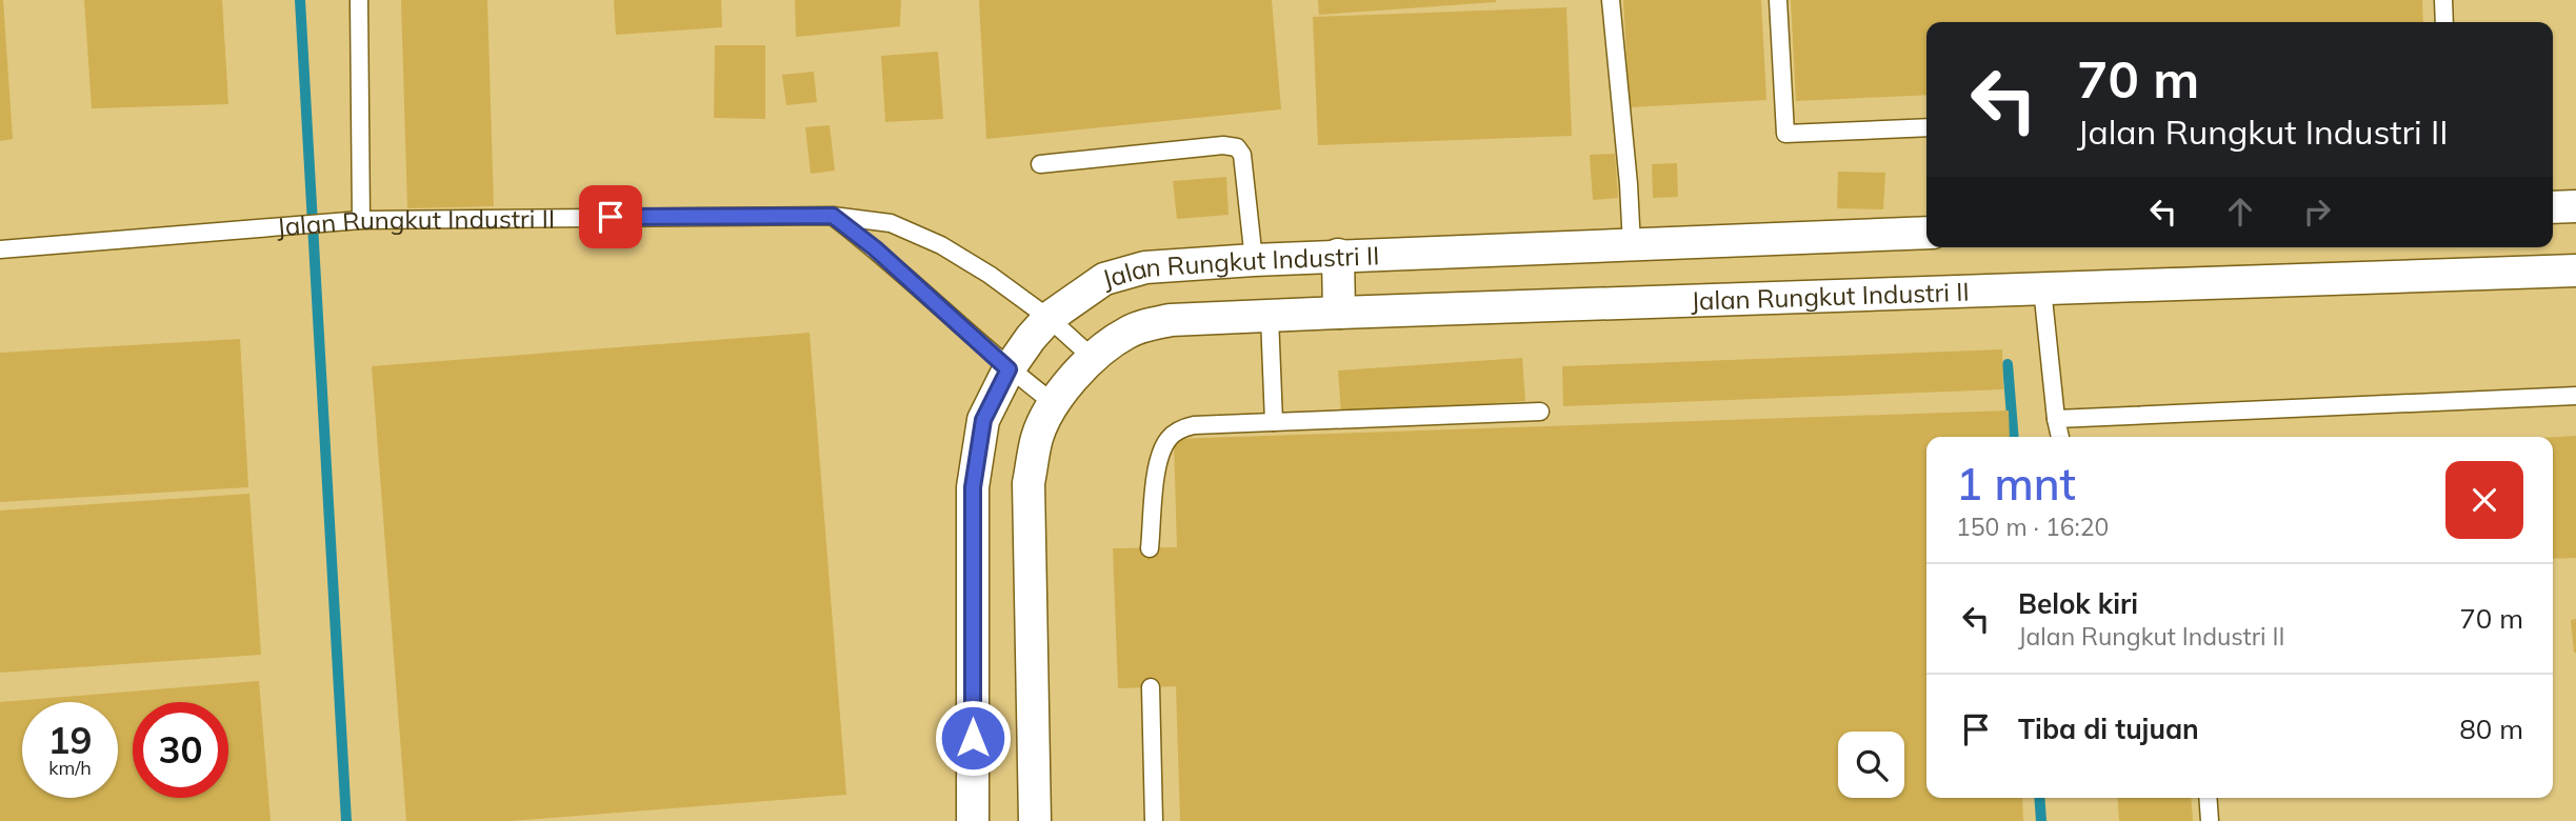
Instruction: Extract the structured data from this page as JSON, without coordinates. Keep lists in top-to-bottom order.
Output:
{
  "streets": {
    "street": ["Jalan Rungkut Industri II"]
  },
  "page": {
    "turn": ["70 m", "Jalan Rungkut Industri II"],
    "heading": ["1 mnt", "150 m · 16:20"],
    "list": [
      {
        "name": "Belok kiri",
        "note": "Jalan Rungkut Industri II",
        "value": "70 m"
      },
      {
        "name": "Tiba di tujuan",
        "value": "80 m"
      }
    ],
    "speed": "19 km/h",
    "limit": "30"
  }
}
